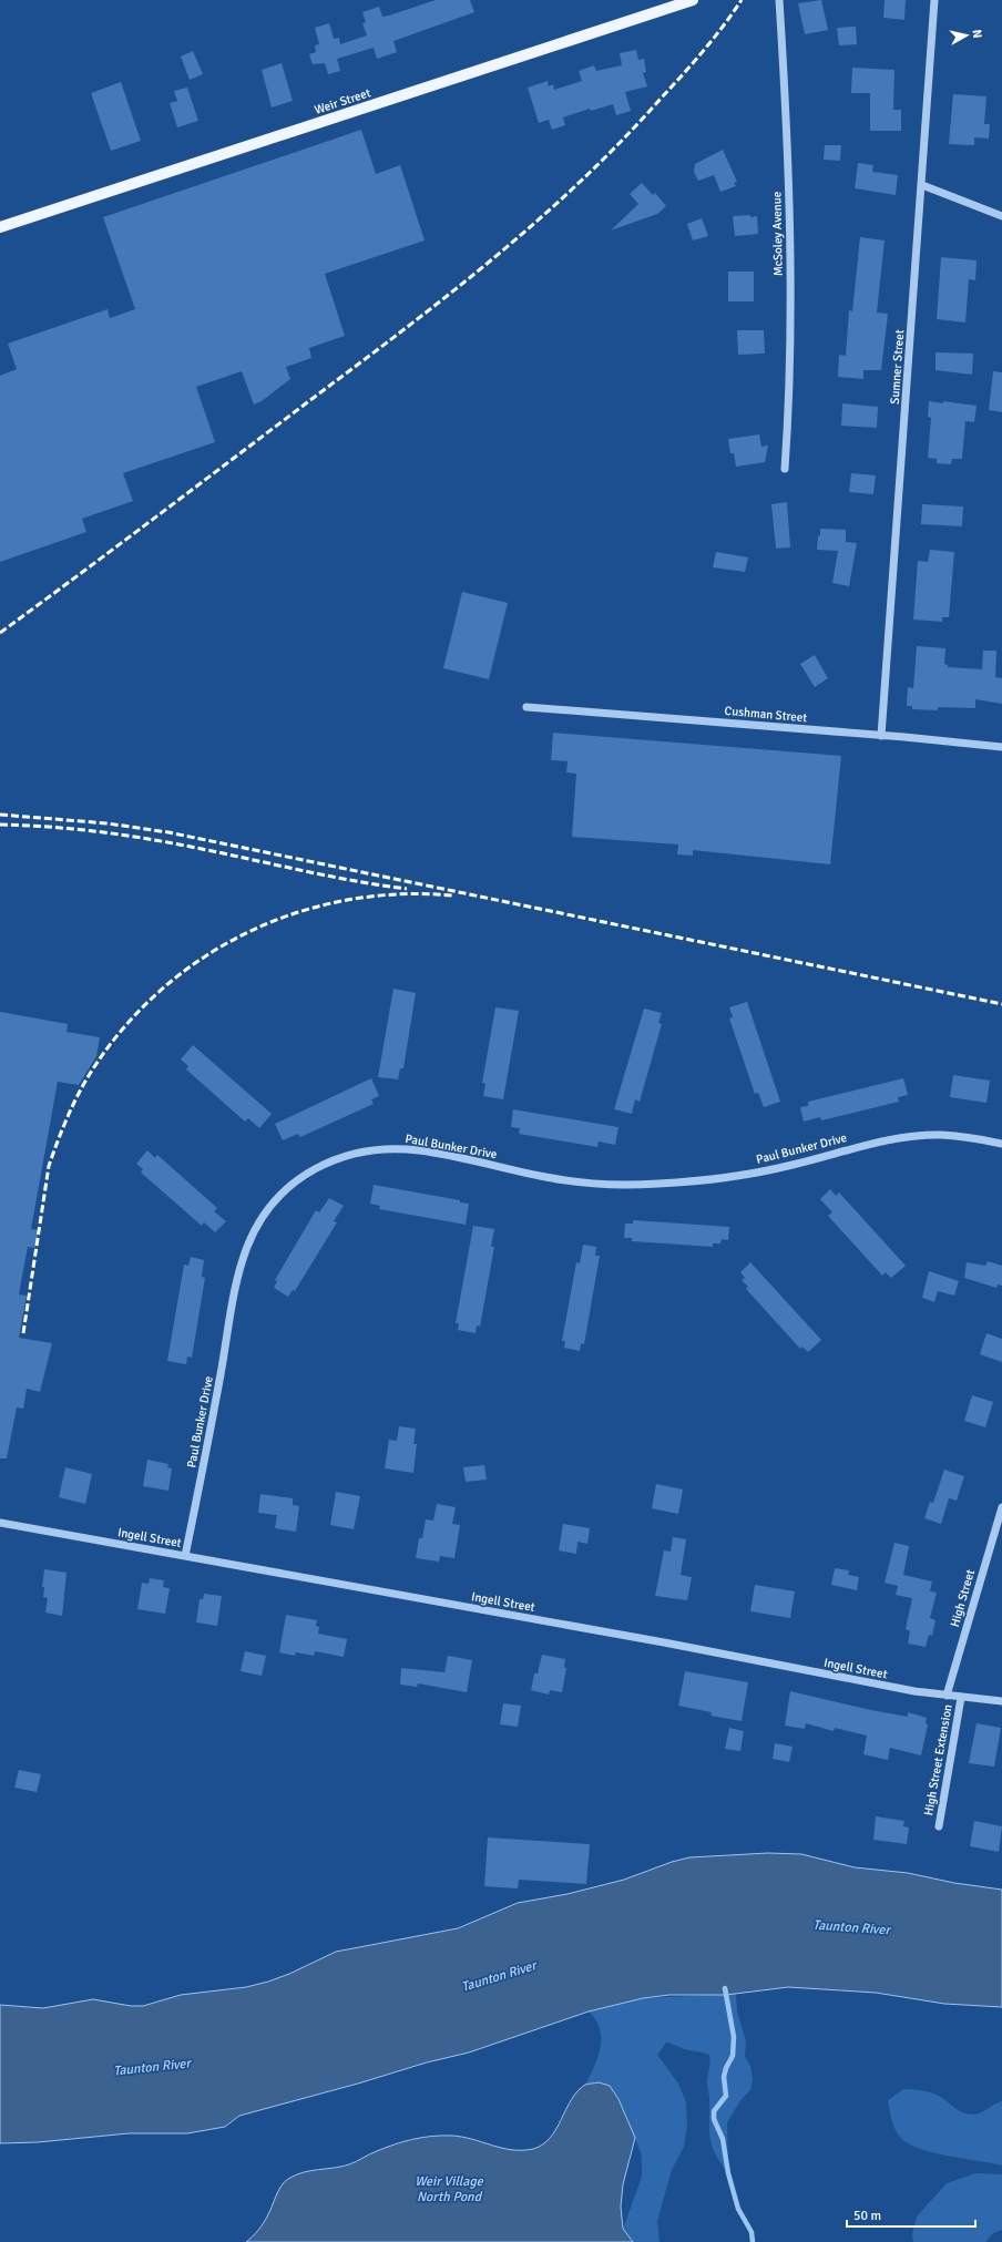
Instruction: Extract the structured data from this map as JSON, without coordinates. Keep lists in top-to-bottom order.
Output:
{
  "streets": {
    "main road": ["Weir Street"],
    "street": [
      "McSoley Avenue",
      "Sumner Street",
      "Cushman Street",
      "Paul Bunker Drive",
      "Ingell Street",
      "High Street",
      "High Street Extension"
    ]
  },
  "crossings": [
    ["Sumner Street", "Cushman Street"],
    ["Paul Bunker Drive", "Ingell Street"],
    ["Ingell Street", "High Street"],
    ["Ingell Street", "High Street Extension"]
  ],
  "water": ["Taunton River", "Weir Village North Pond"],
  "scale_bar": "50 m",
  "north": "right"
}
